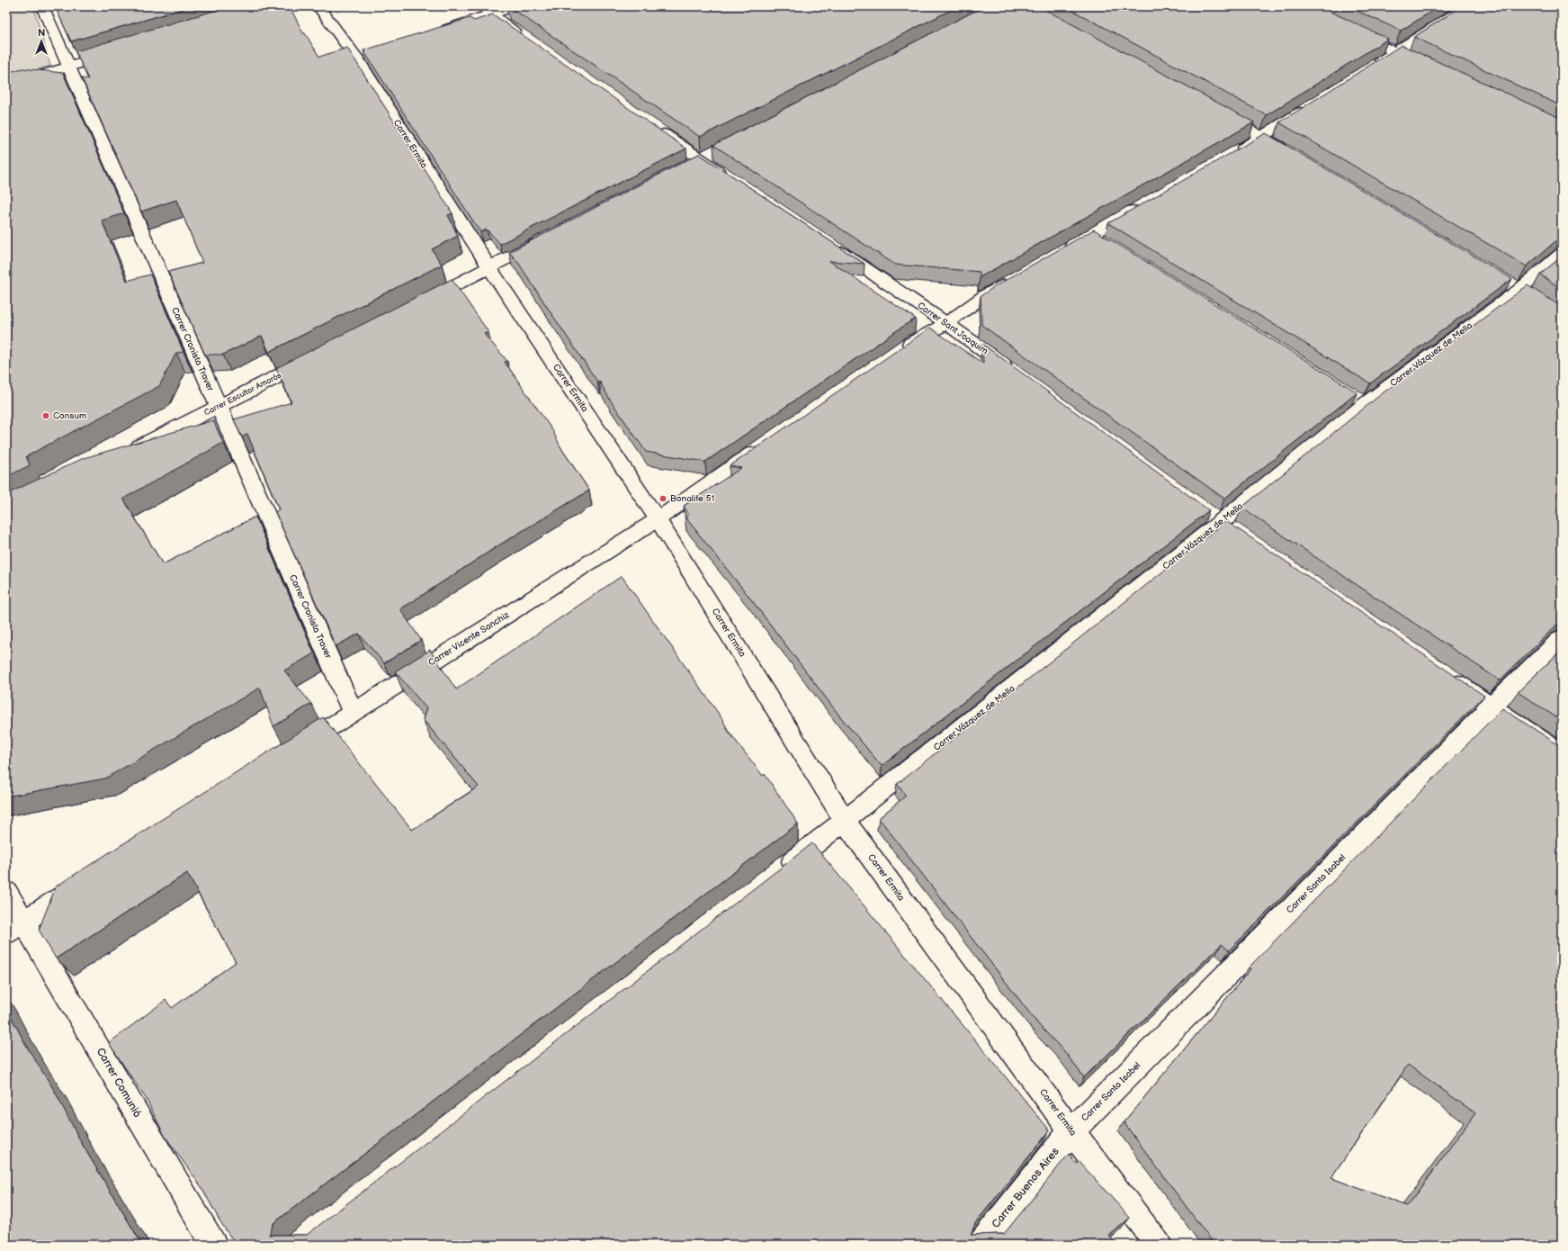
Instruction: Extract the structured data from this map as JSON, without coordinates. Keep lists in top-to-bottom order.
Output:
{
  "streets": {
    "street": [
      "Carrer Ermita",
      "Carrer Sant Joaquim",
      "Carrer Cronista Traver",
      "Carrer Vázquez de Mella",
      "Carrer Escultor Amorós",
      "Carrer Vicente Sanchiz",
      "Carrer Santa Isabel",
      "Carrer Comunió",
      "Carrer Buenos Aires"
    ]
  },
  "crossings": [
    ["Carrer Ermita", "Carrer Vázquez de Mella"],
    ["Carrer Ermita", "Carrer Vicente Sanchiz"],
    ["Carrer Ermita", "Carrer Santa Isabel"],
    ["Carrer Ermita", "Carrer Buenos Aires"],
    ["Carrer Cronista Traver", "Carrer Escultor Amorós"],
    ["Carrer Cronista Traver", "Carrer Vicente Sanchiz"],
    ["Carrer Santa Isabel", "Carrer Buenos Aires"]
  ],
  "places": ["Consum", "Bonalife 51"],
  "north": "top"
}
